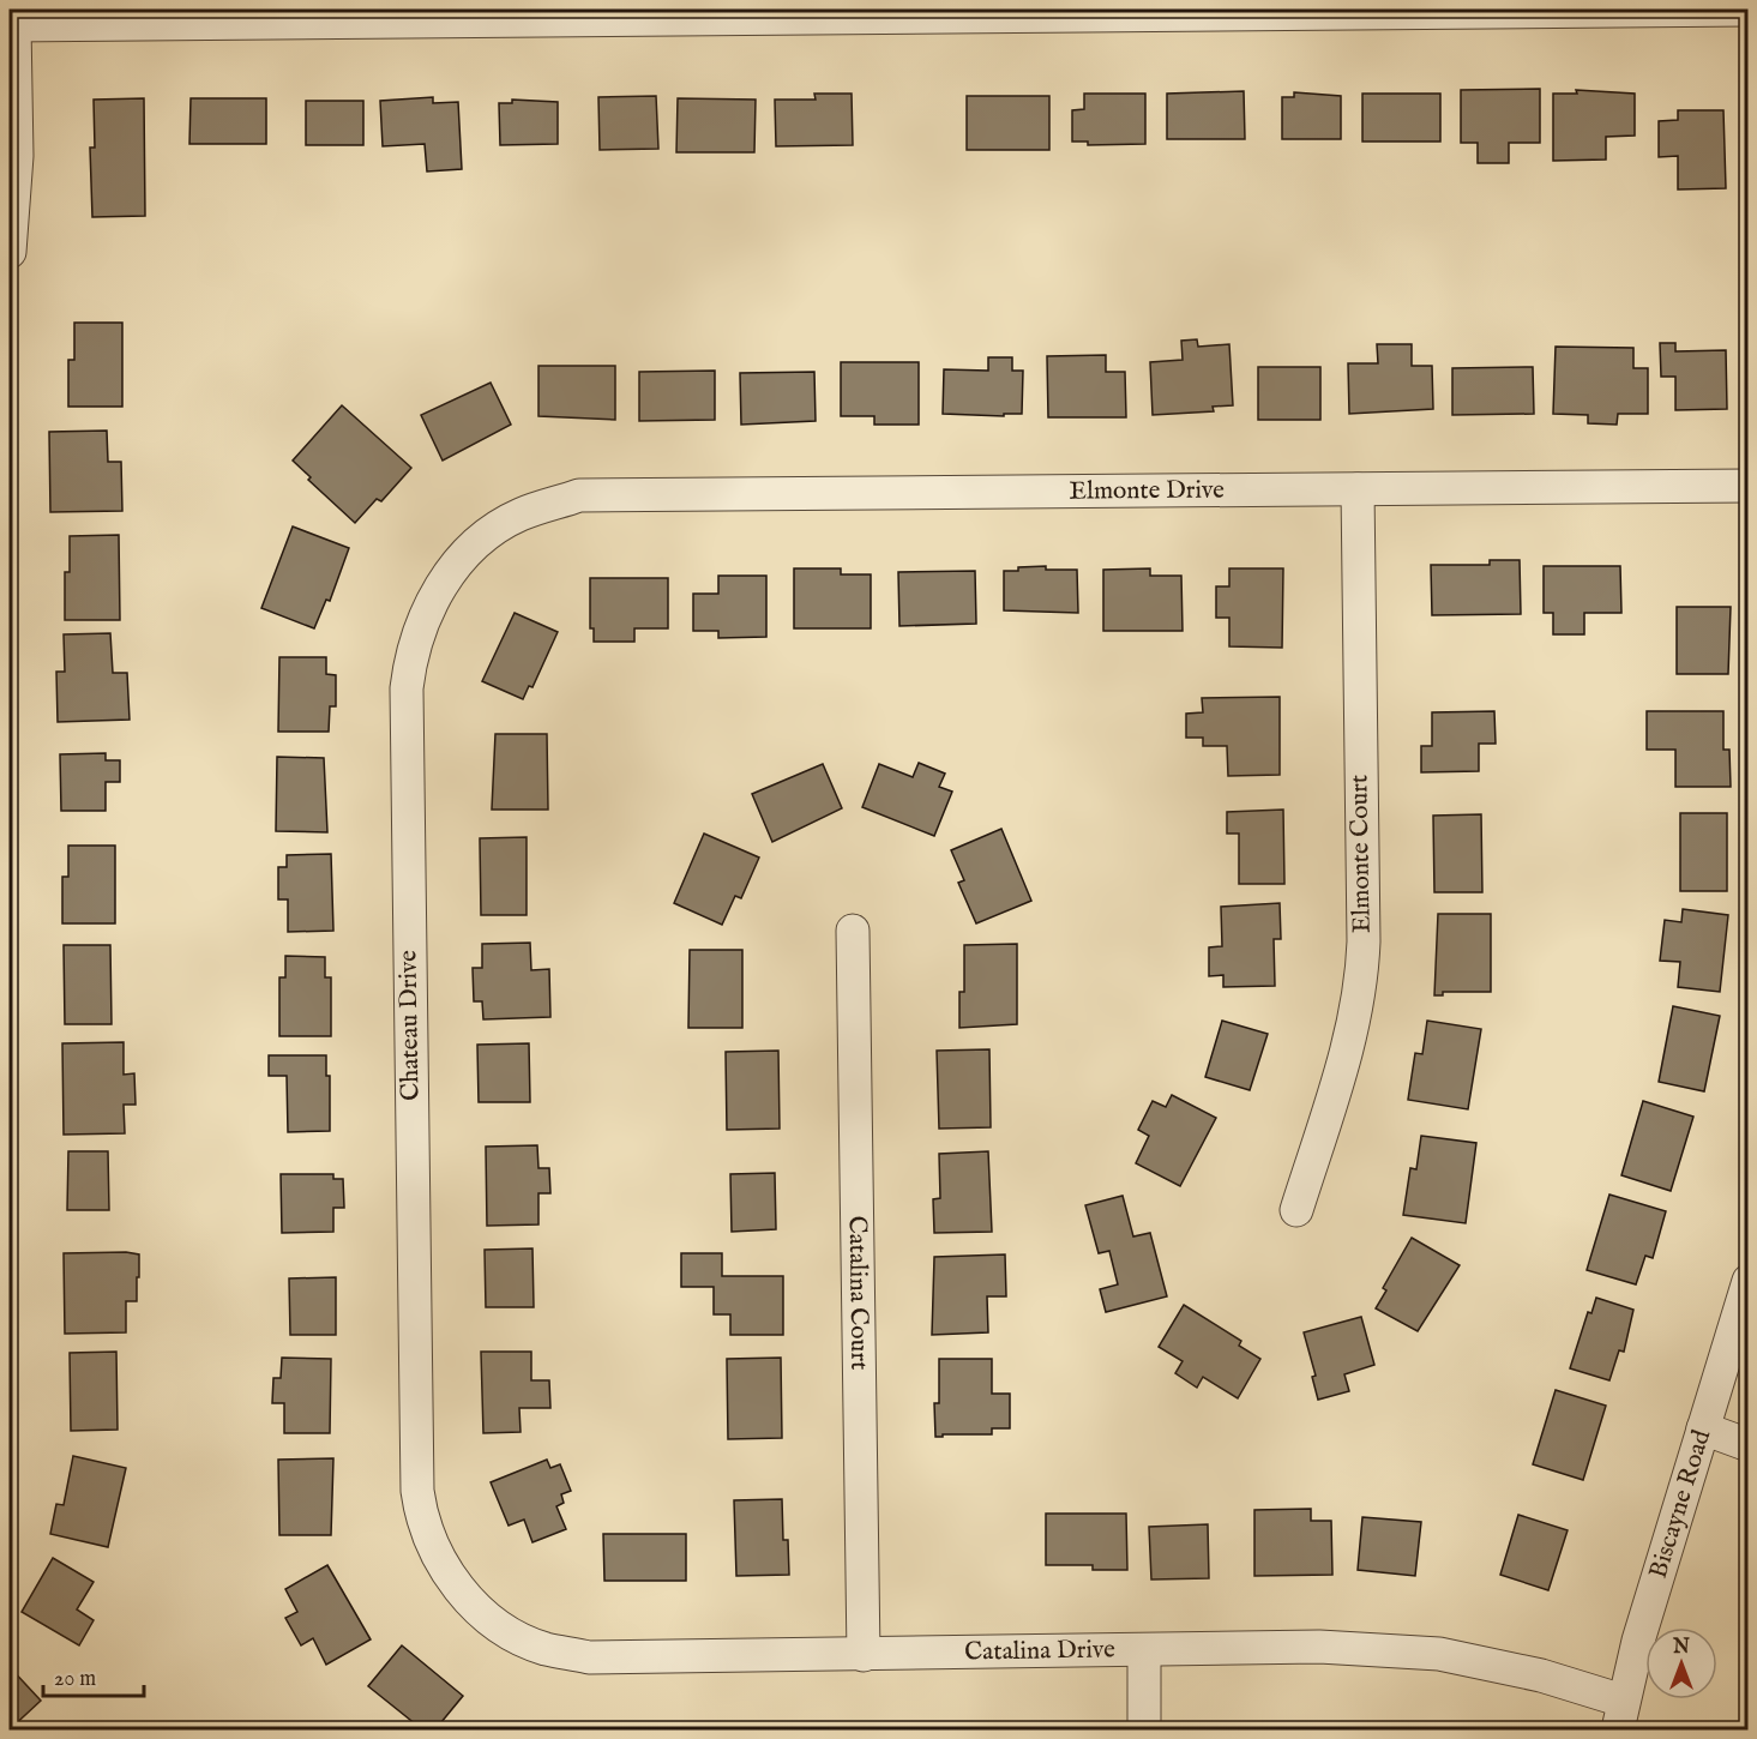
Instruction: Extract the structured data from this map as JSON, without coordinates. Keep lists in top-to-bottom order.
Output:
{
  "streets": {
    "street": [
      "Elmonte Drive",
      "Elmonte Court",
      "Chateau Drive",
      "Catalina Court",
      "Biscayne Road",
      "Catalina Drive"
    ]
  },
  "crossings": [
    ["Elmonte Drive", "Elmonte Court"],
    ["Elmonte Drive", "Chateau Drive"],
    ["Chateau Drive", "Catalina Drive"],
    ["Catalina Court", "Catalina Drive"],
    ["Biscayne Road", "Catalina Drive"]
  ],
  "scale_bar": "20 m",
  "north": "top"
}
